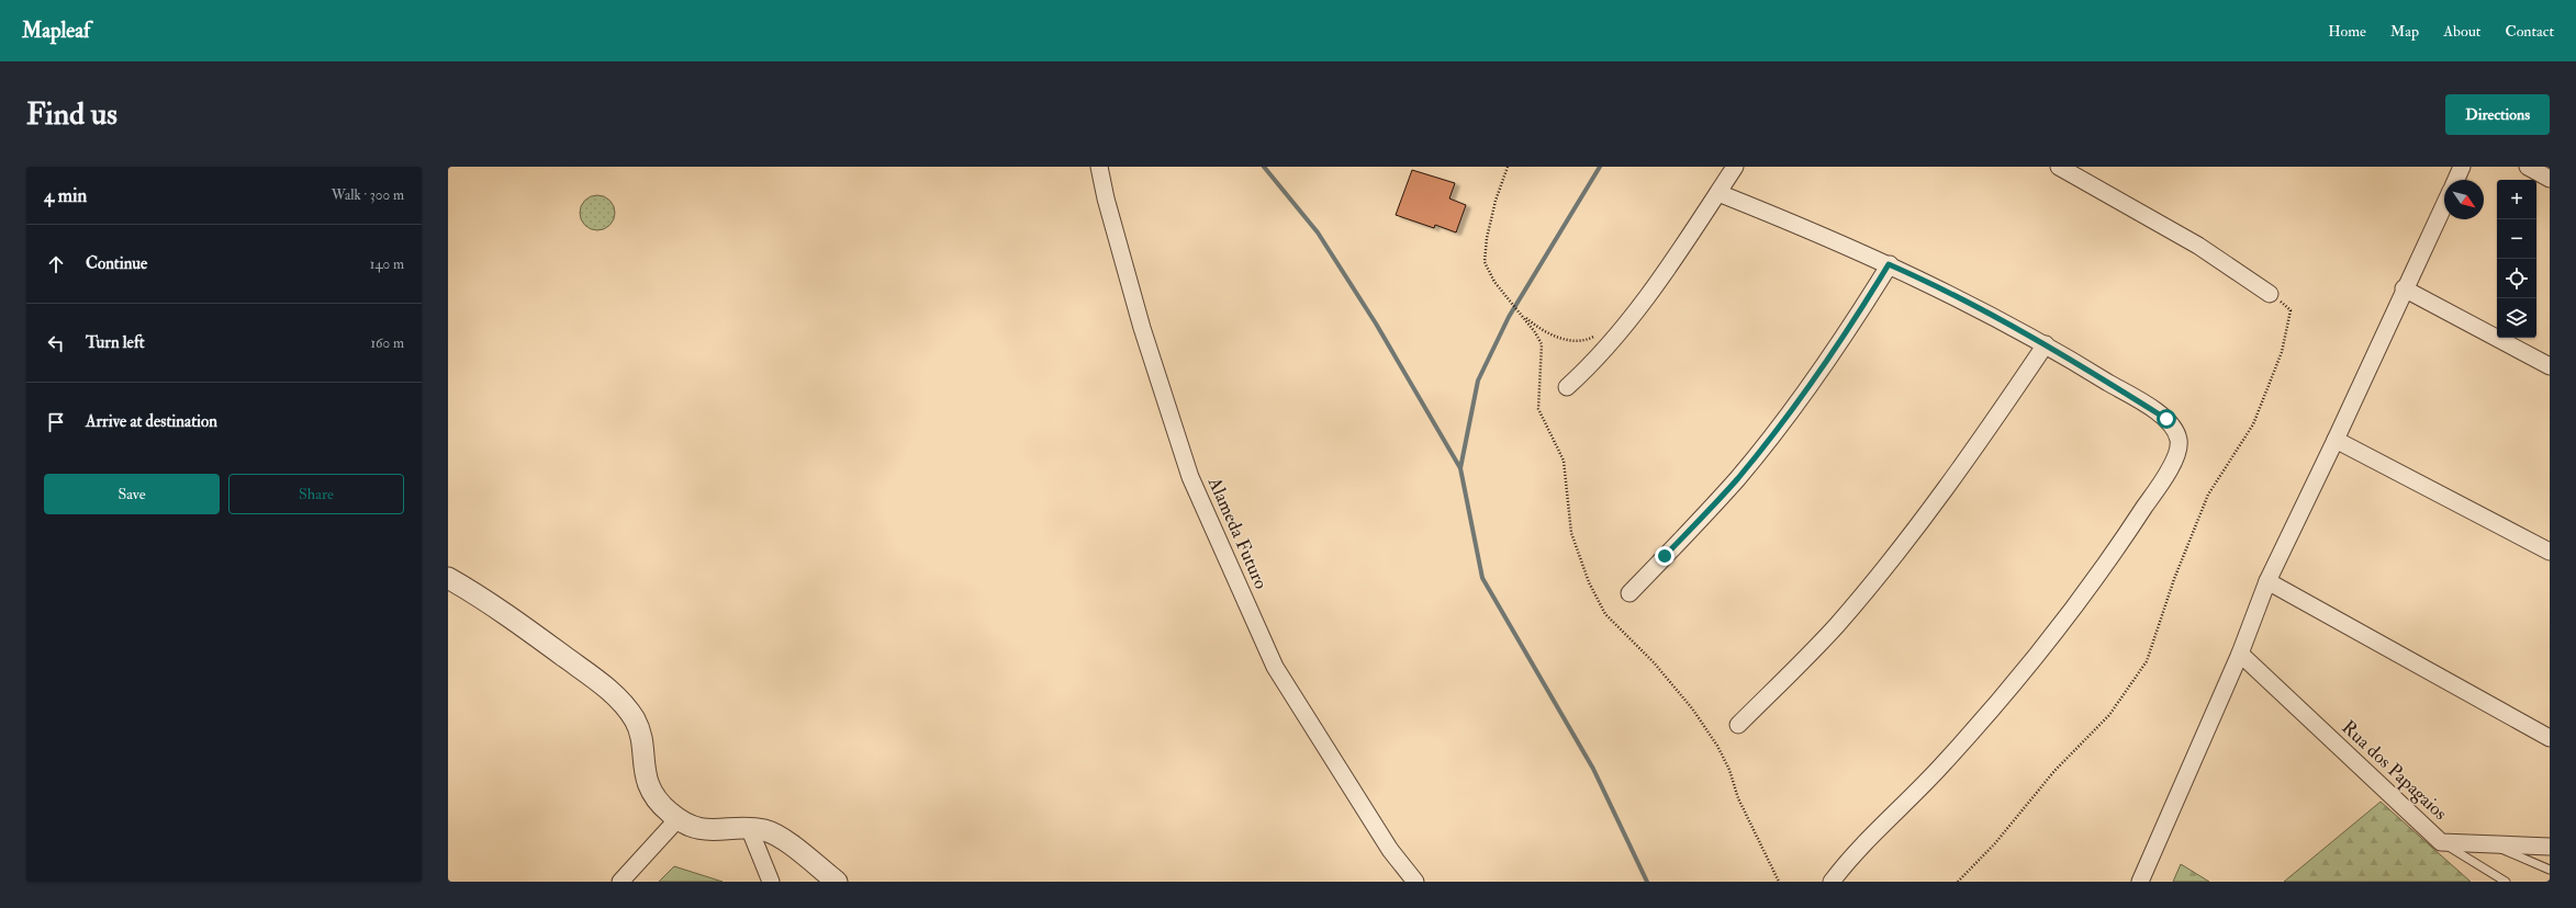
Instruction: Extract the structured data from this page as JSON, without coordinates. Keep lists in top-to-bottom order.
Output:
{
  "streets": {
    "street": ["Alameda Futuro", "Rua dos Papagaios"]
  },
  "north": "bottom right",
  "page": {
    "header": "Mapleaf",
    "nav": [
      "Home",
      "Map",
      "About",
      "Contact"
    ],
    "buttons": [
      "Directions",
      ["Save", "Share"]
    ],
    "title": "Find us",
    "heading": ["4 min", "Walk · 300 m"],
    "map_buttons": ["+", "−"],
    "list": [
      ["Continue", "140 m"],
      ["Turn left", "160 m"],
      "Arrive at destination"
    ]
  }
}
